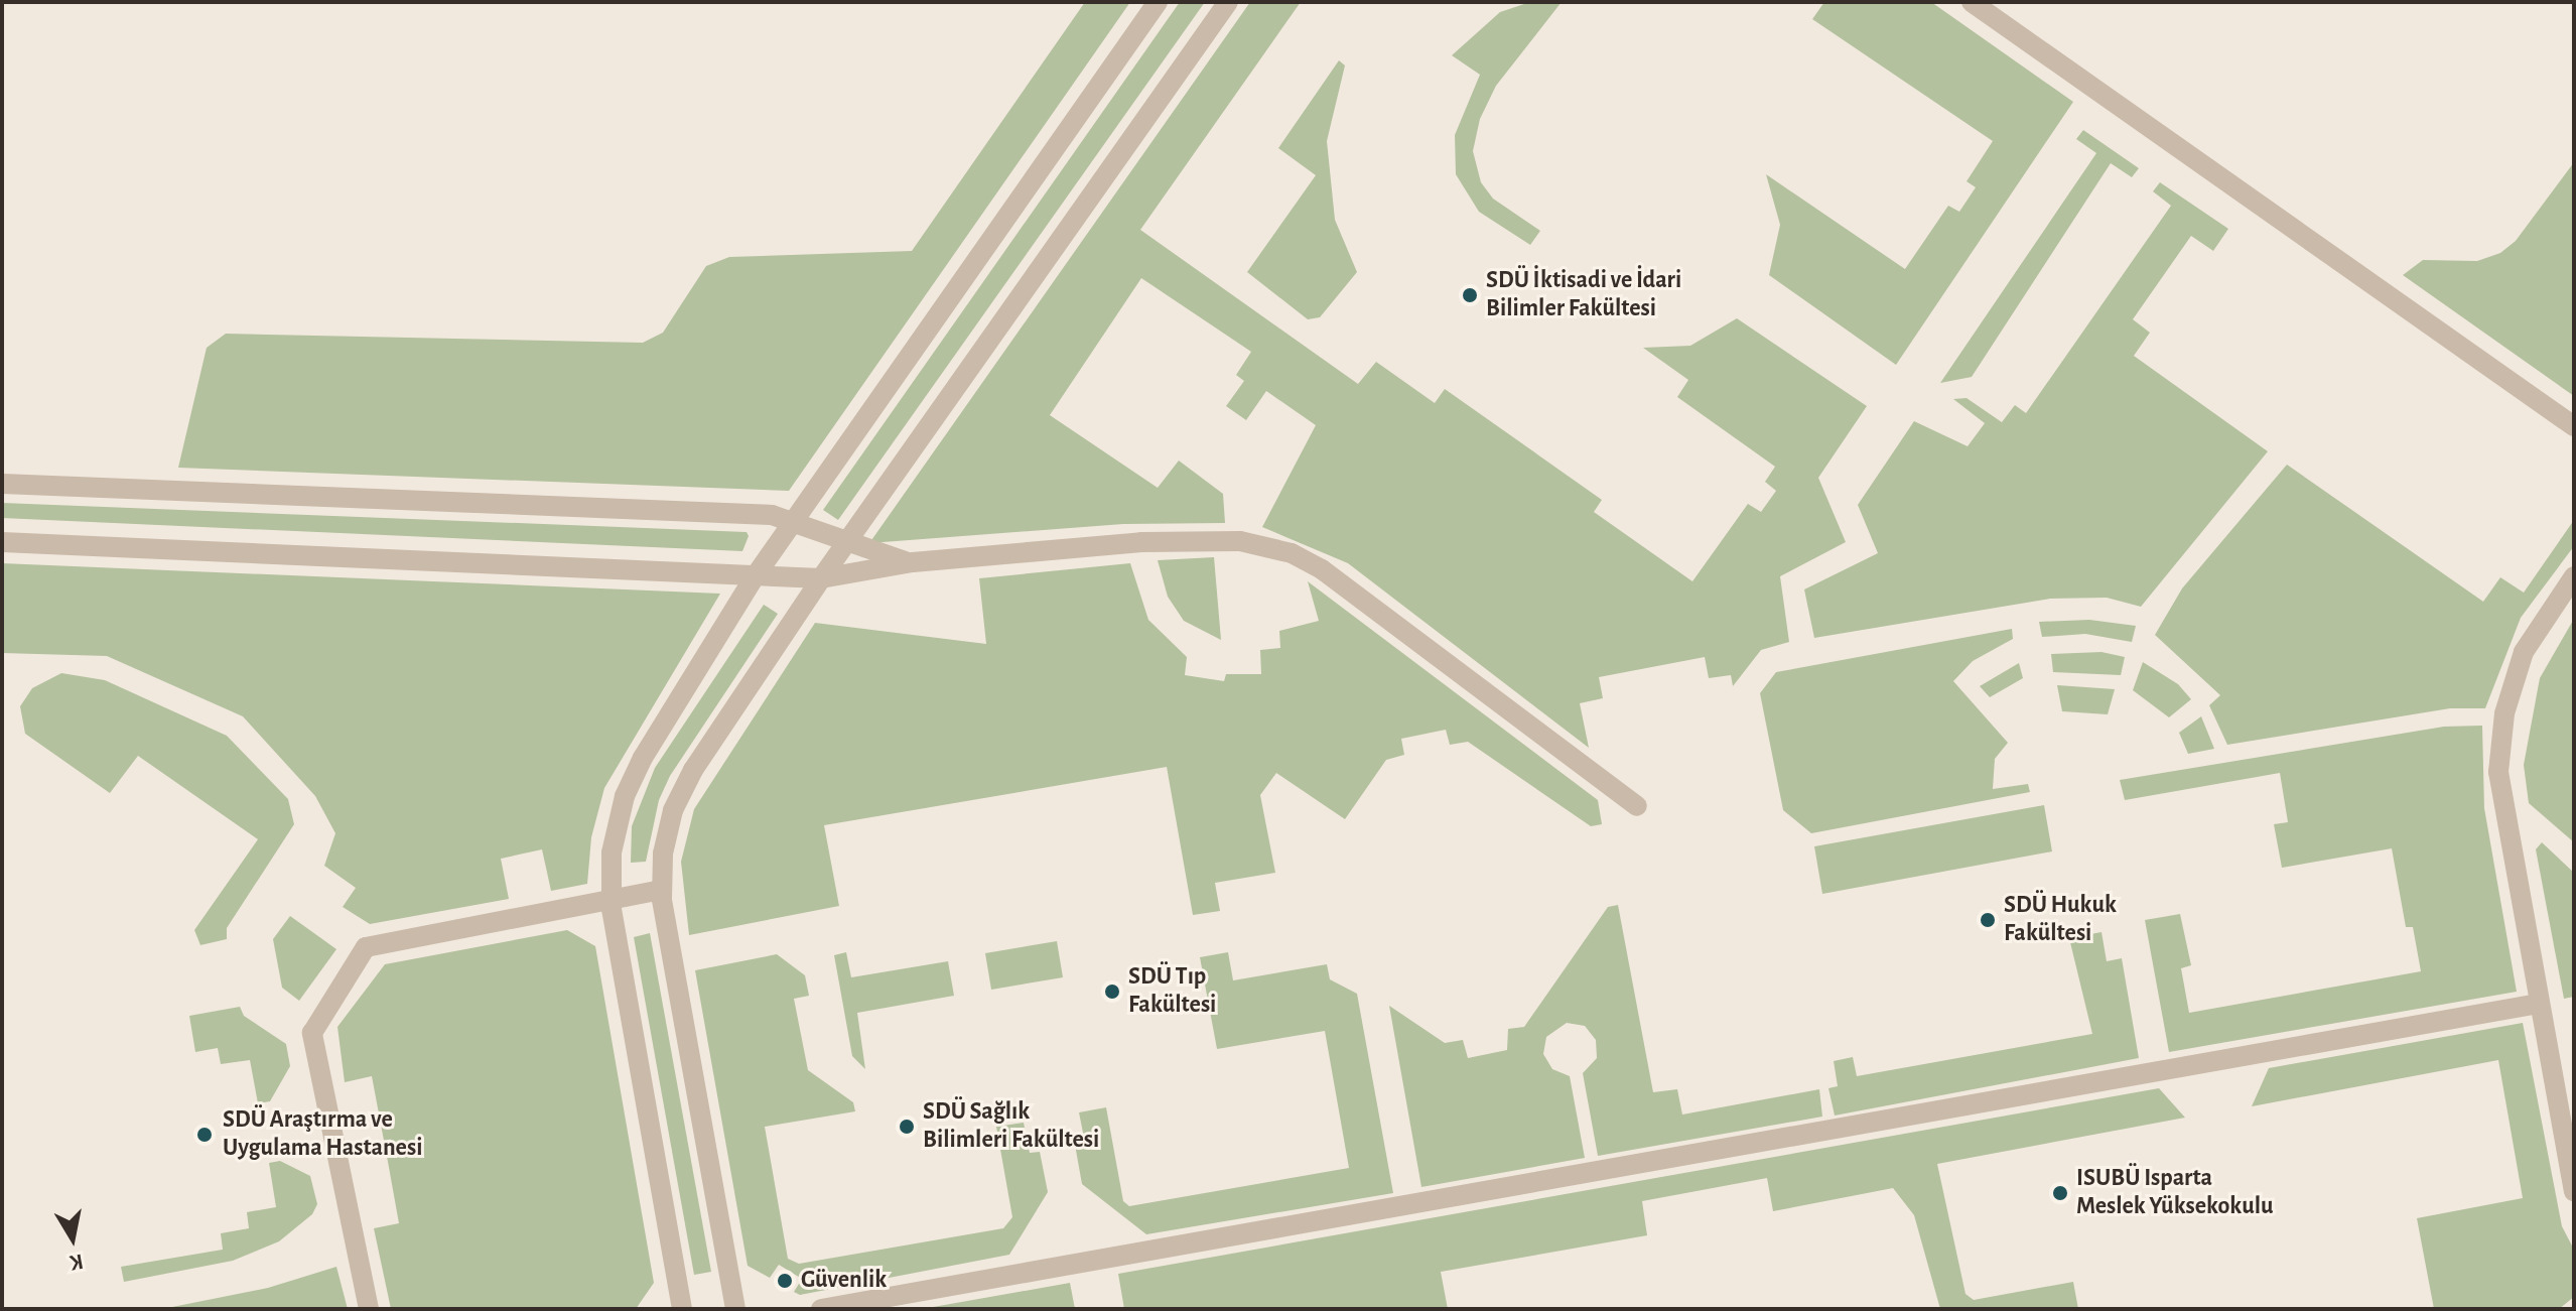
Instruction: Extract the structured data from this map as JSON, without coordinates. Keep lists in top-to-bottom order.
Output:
{
  "places": [
    "SDÜ İktisadi ve İdari Bilimler Fakültesi",
    "SDÜ Hukuk Fakültesi",
    "SDÜ Tıp Fakültesi",
    "SDÜ Sağlık Bilimleri Fakültesi",
    "SDÜ Araştırma ve Uygulama Hastanesi",
    "ISUBÜ Isparta Meslek Yüksekokulu",
    "Güvenlik"
  ],
  "north": "bottom"
}
